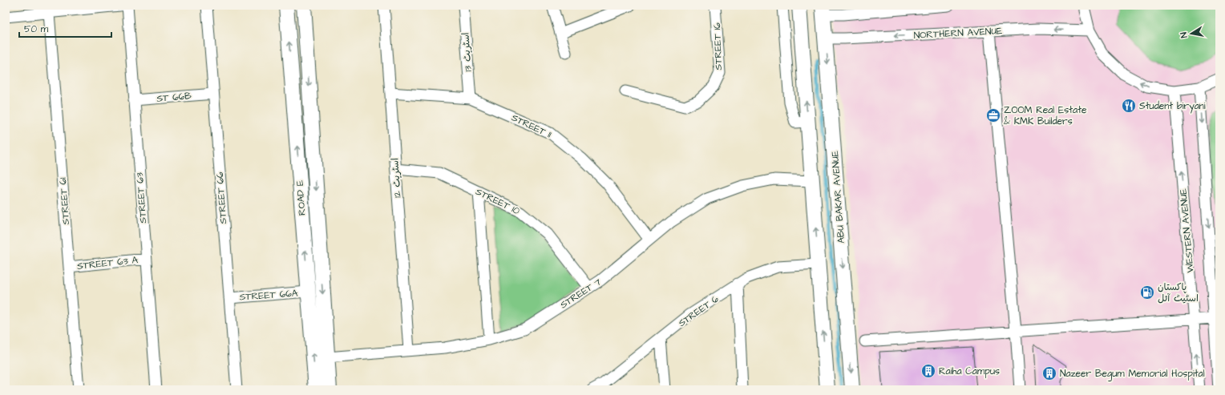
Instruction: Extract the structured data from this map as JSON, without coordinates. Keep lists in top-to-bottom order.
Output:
{
  "streets": {
    "street": [
      "NORTHERN AVENUE",
      "STREET 16",
      "اسٹریٹ 13",
      "ST 66B",
      "STREET 11",
      "اسٹریٹ 12",
      "ABU BAKAR AVENUE",
      "STREET 63",
      "STREET 66",
      "ROAD E",
      "STREET 61",
      "STREET 10",
      "WESTERN AVENUE",
      "STREET 63 A",
      "STREET 7",
      "STREET 66A",
      "STREET 6"
    ]
  },
  "crossings": [
    ["NORTHERN AVENUE", "ABU BAKAR AVENUE"],
    ["اسٹریٹ 13", "STREET 11"],
    ["ST 66B", "STREET 63"],
    ["ST 66B", "STREET 66"],
    ["STREET 11", "اسٹریٹ 12"],
    ["STREET 11", "STREET 7"],
    ["اسٹریٹ 12", "STREET 10"],
    ["اسٹریٹ 12", "STREET 7"],
    ["STREET 63", "STREET 63 A"],
    ["STREET 66", "STREET 66A"],
    ["ROAD E", "STREET 7"],
    ["ROAD E", "STREET 66A"],
    ["STREET 61", "STREET 63 A"],
    ["STREET 10", "STREET 7"]
  ],
  "places": {
    "restaurant": ["Student biryani"],
    "office": ["ZOOM Real Estate & KMK Builders"],
    "fuel station": ["پاکستان اسٹیٹ آئل"],
    "building": ["Raiha Campus", "Nazeer Begum Memorial Hospital"]
  },
  "scale_bar": "50 m",
  "north": "left"
}
